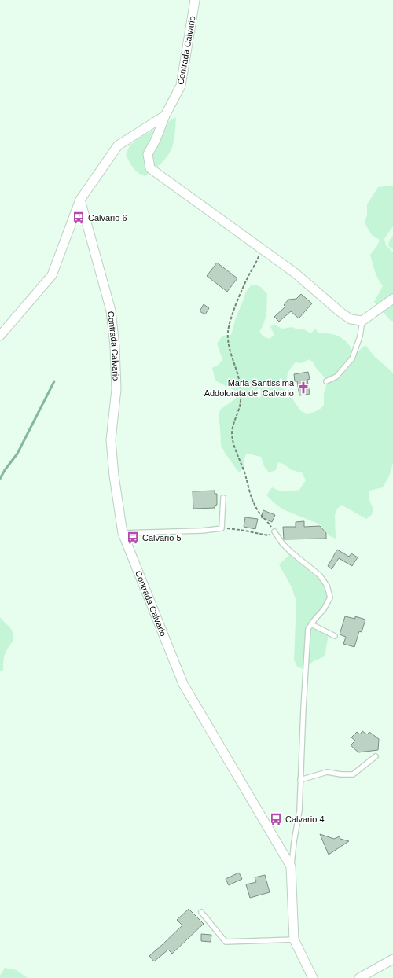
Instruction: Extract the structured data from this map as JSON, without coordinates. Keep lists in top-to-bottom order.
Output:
{
  "streets": {
    "street": ["Contrada Calvario"]
  },
  "places": {
    "bus stop": ["Calvario 6", "Calvario 5", "Calvario 4"],
    "church": ["Maria Santissima Addolorata del Calvario"]
  }
}
